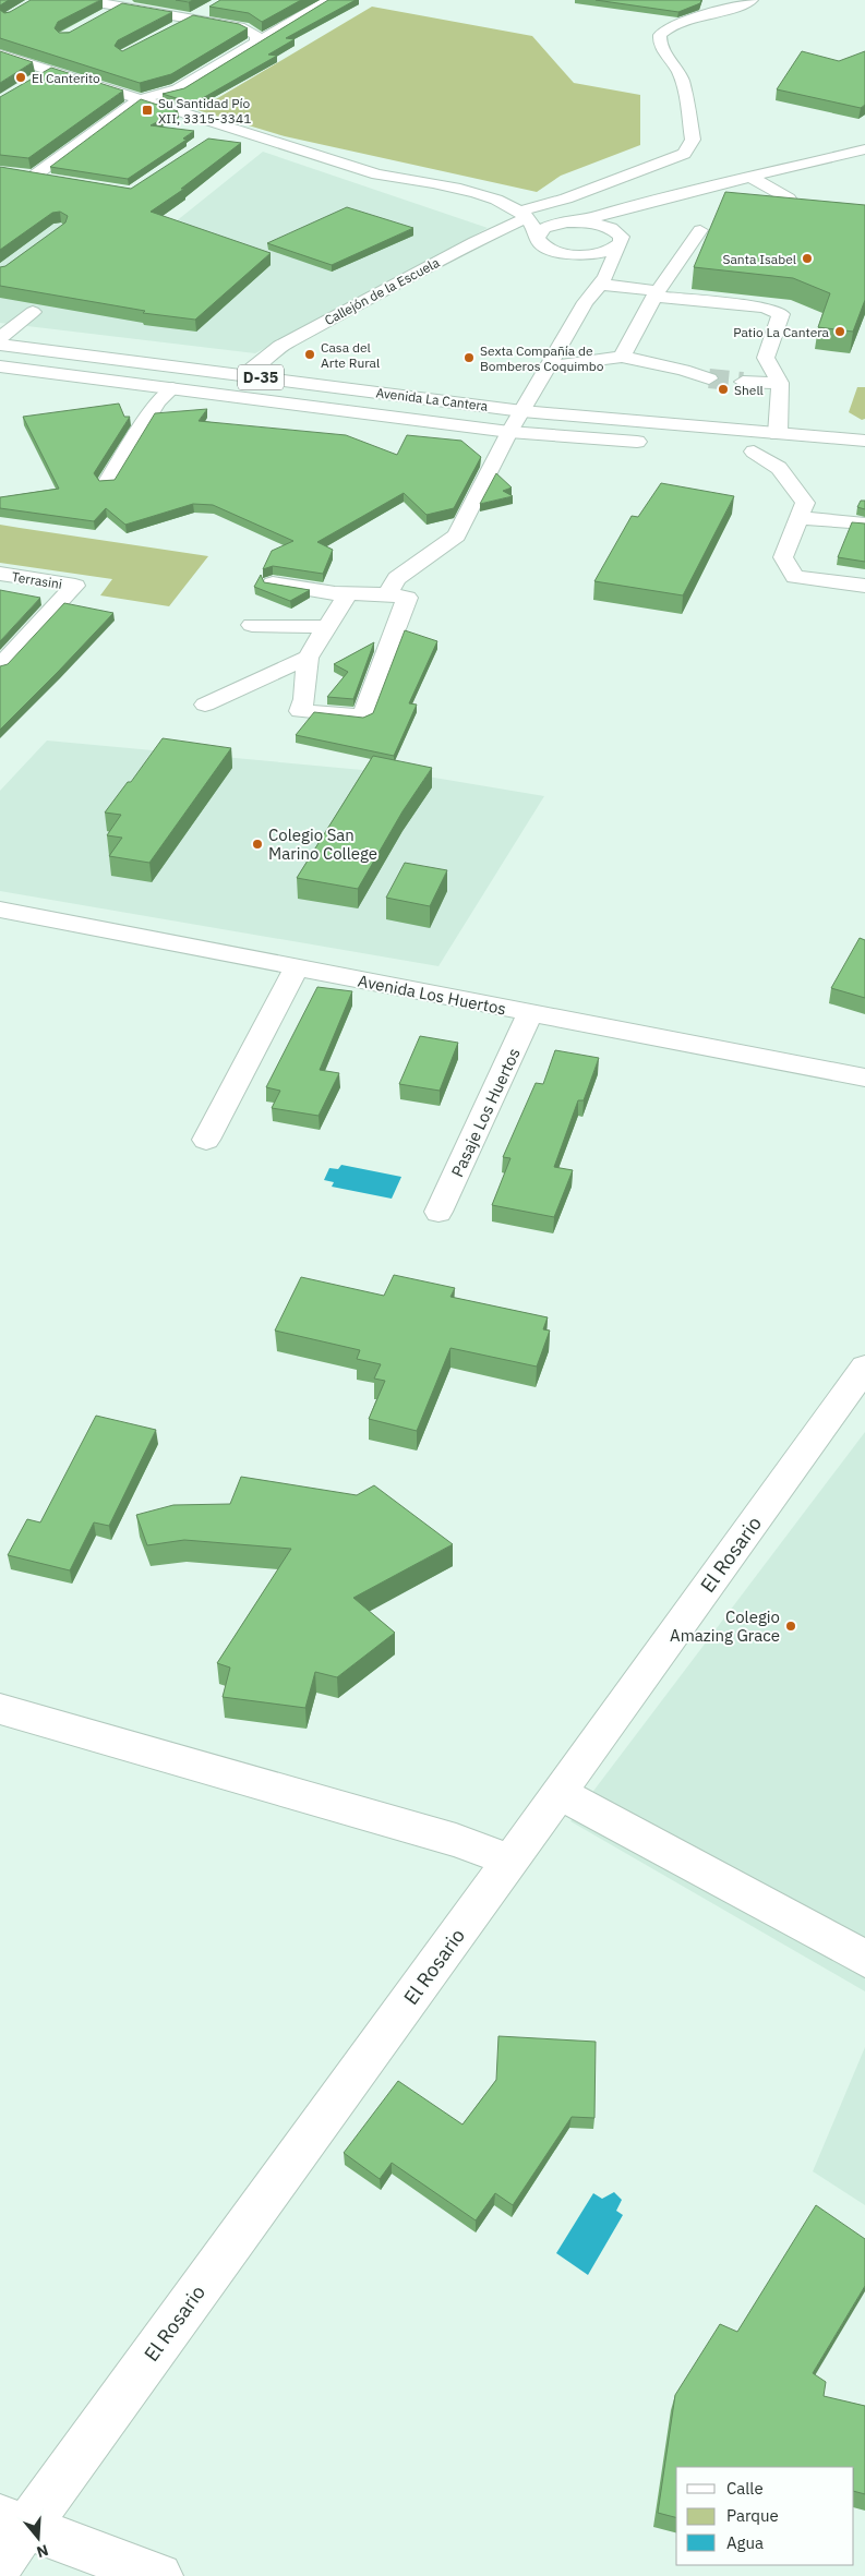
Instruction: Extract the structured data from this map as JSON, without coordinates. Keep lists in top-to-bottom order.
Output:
{
  "streets": {
    "main road": [
      "Callejón de la Escuela",
      "D-35",
      "Avenida La Cantera",
      "Terrasini",
      "Avenida Los Huertos",
      "Pasaje Los Huertos",
      "El Rosario"
    ]
  },
  "crossings": [
    ["Callejón de la Escuela", "Avenida La Cantera"],
    ["Avenida Los Huertos", "Pasaje Los Huertos"]
  ],
  "places": {
    "other": [
      "El Canterito",
      "Santa Isabel",
      "Patio La Cantera",
      "Casa del Arte Rural",
      "Sexta Compañía de Bomberos Coquimbo",
      "Shell",
      "Colegio San Marino College",
      "Colegio Amazing Grace"
    ],
    "transit": ["Su Santidad Pío XII, 3315-3341"]
  },
  "legend": ["Calle", "Parque", "Agua"],
  "north": "bottom"
}
